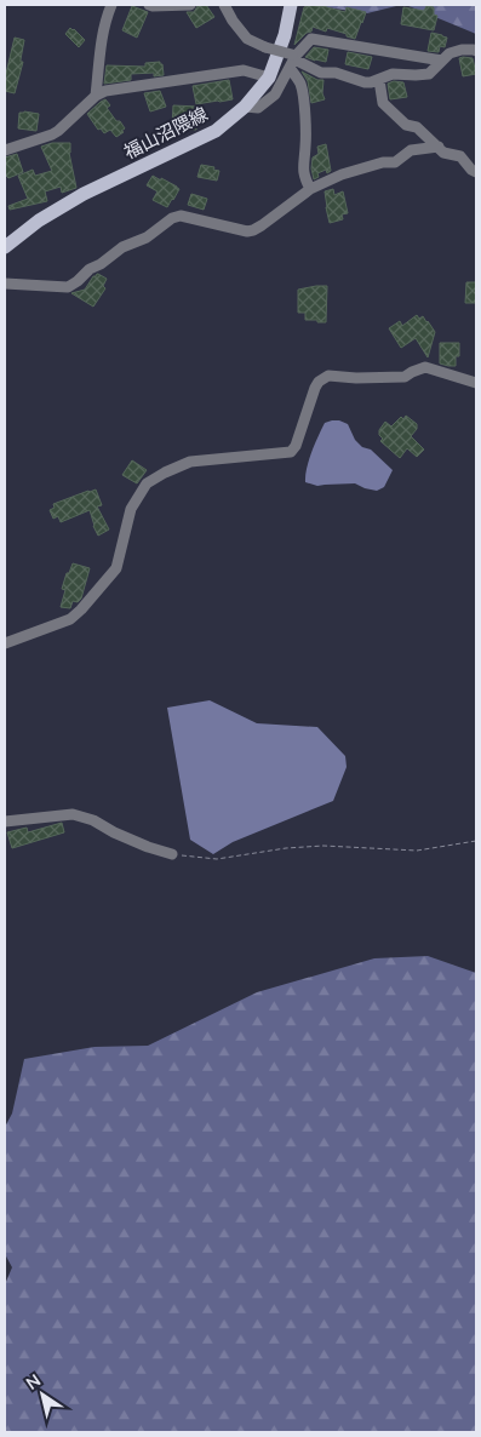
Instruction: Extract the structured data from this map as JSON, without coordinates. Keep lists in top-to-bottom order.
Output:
{
  "streets": {
    "main road": ["福山沼隈線"]
  },
  "north": "top left"
}
